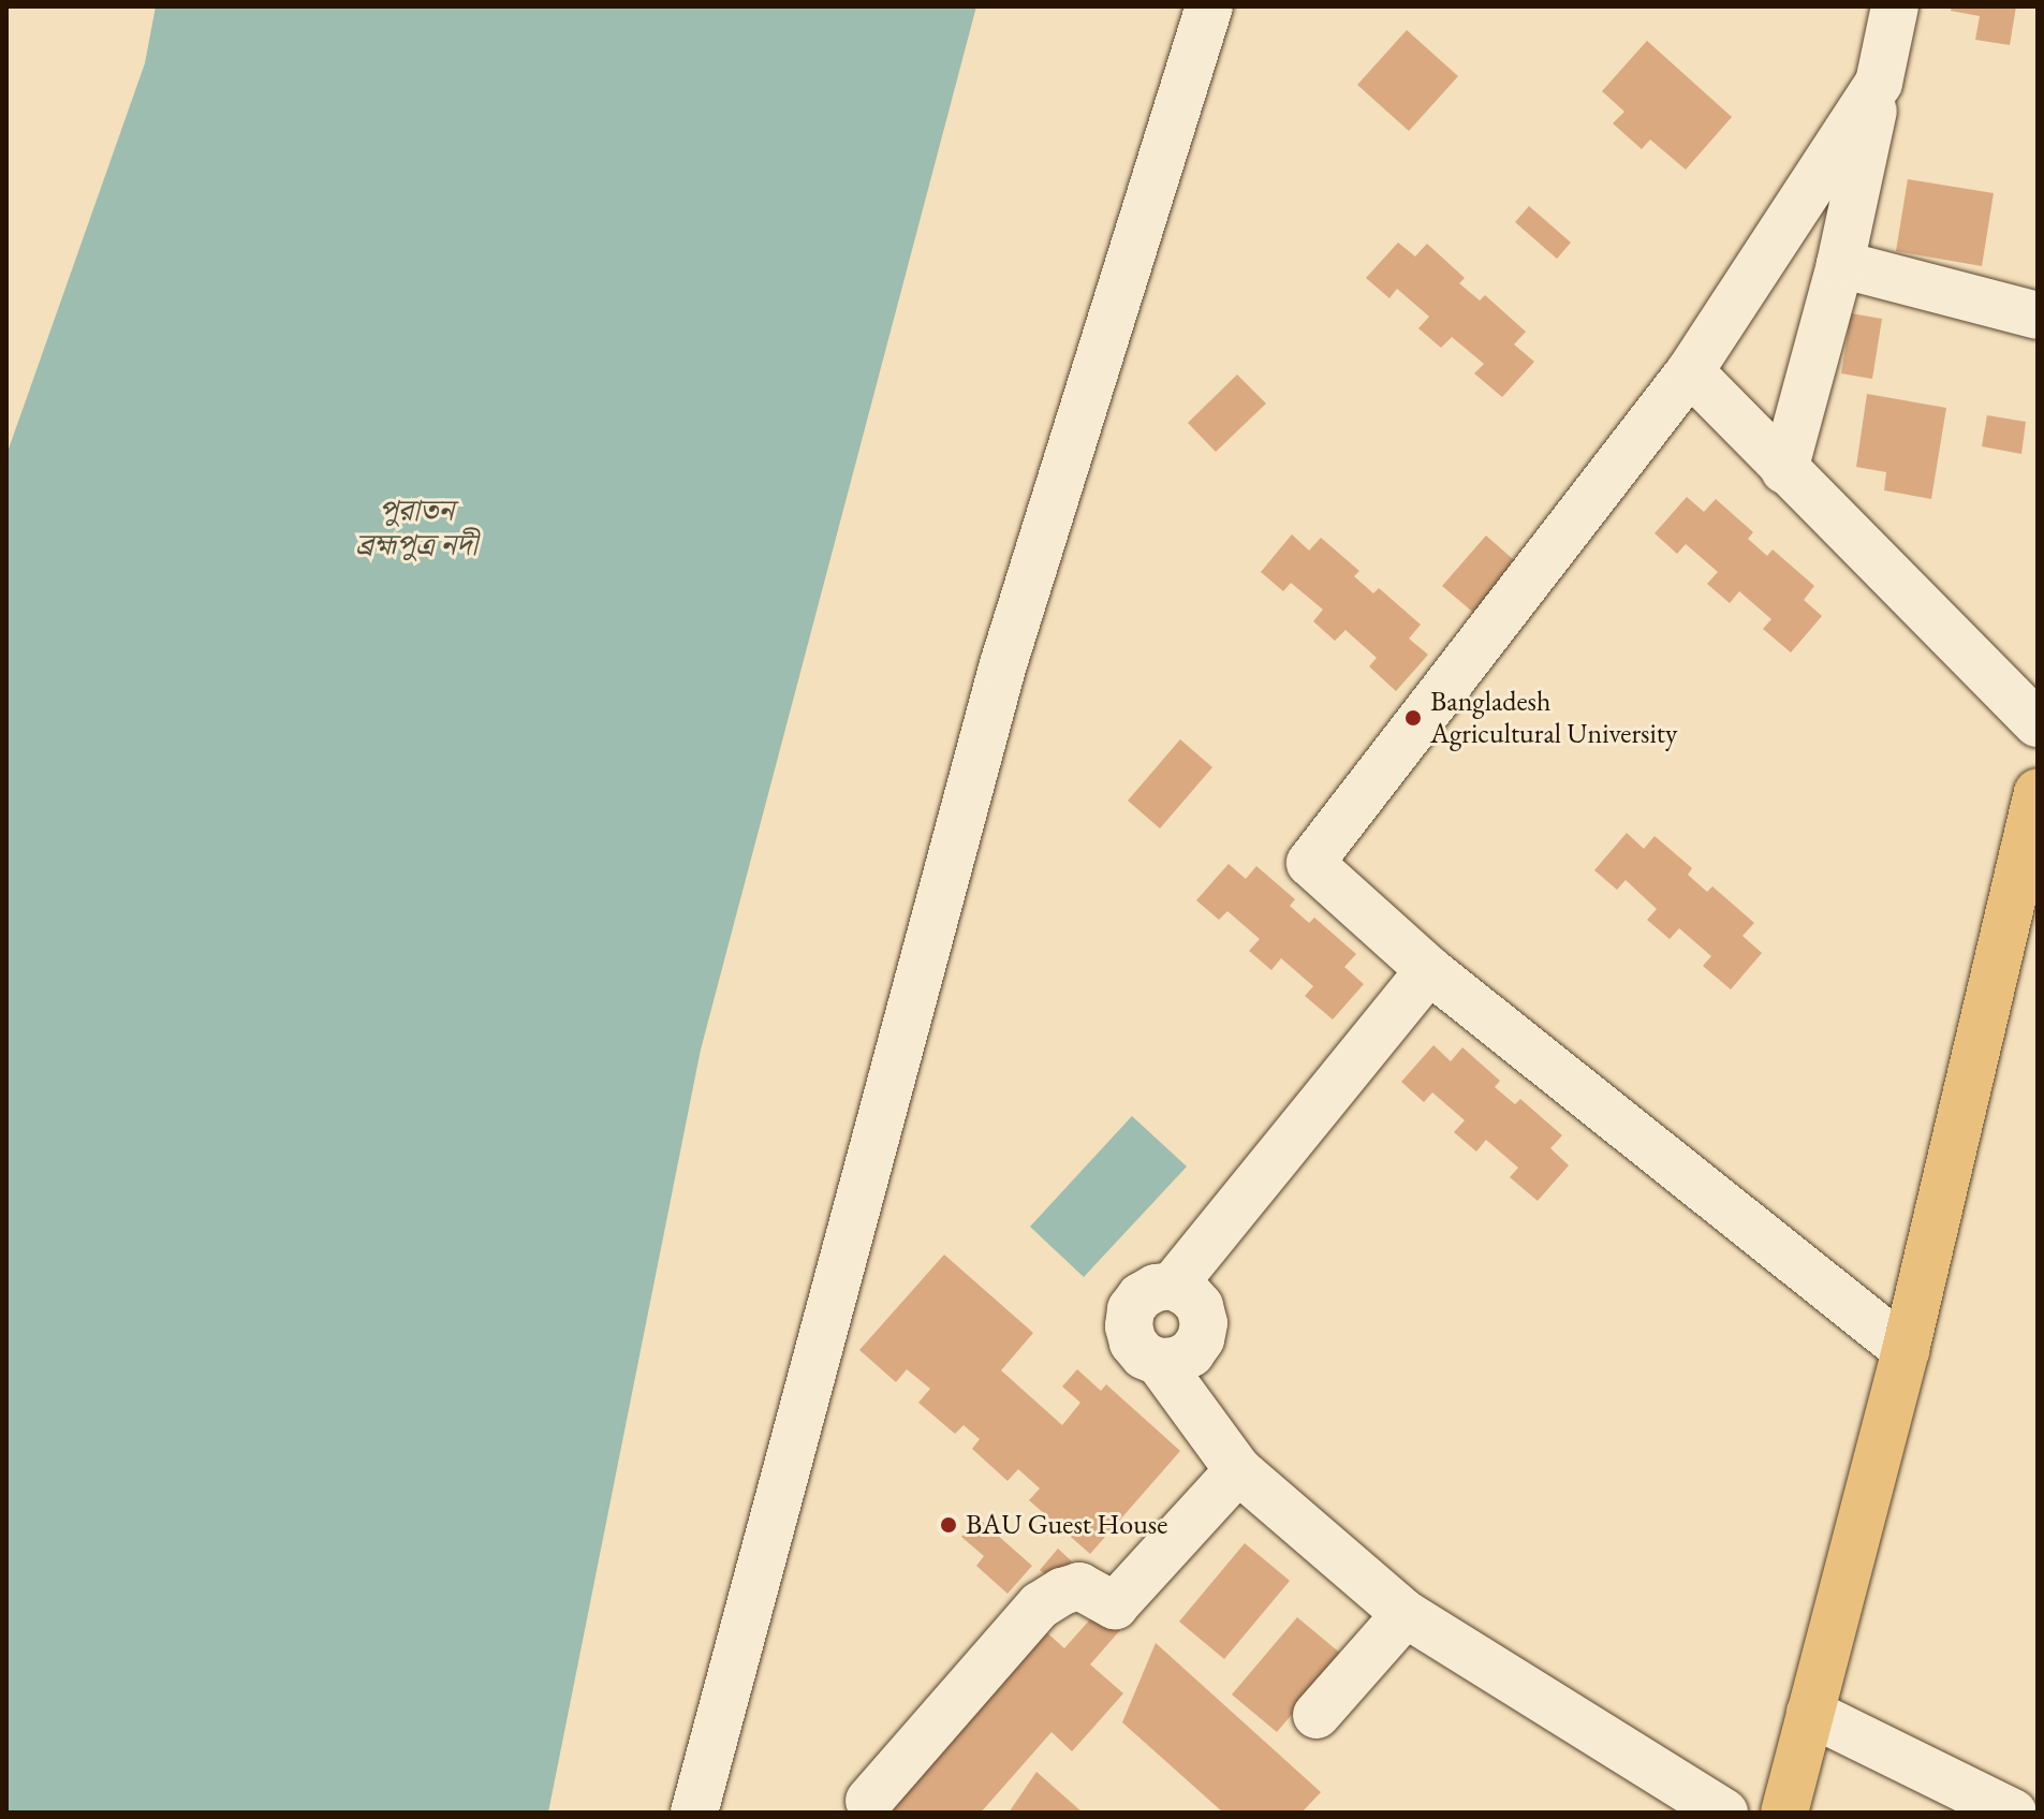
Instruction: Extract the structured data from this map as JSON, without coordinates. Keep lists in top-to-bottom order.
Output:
{
  "water": ["পুরাতন ব্রহ্মপুত্র নদী"],
  "places": ["Bangladesh Agricultural University", "BAU Guest House"]
}
